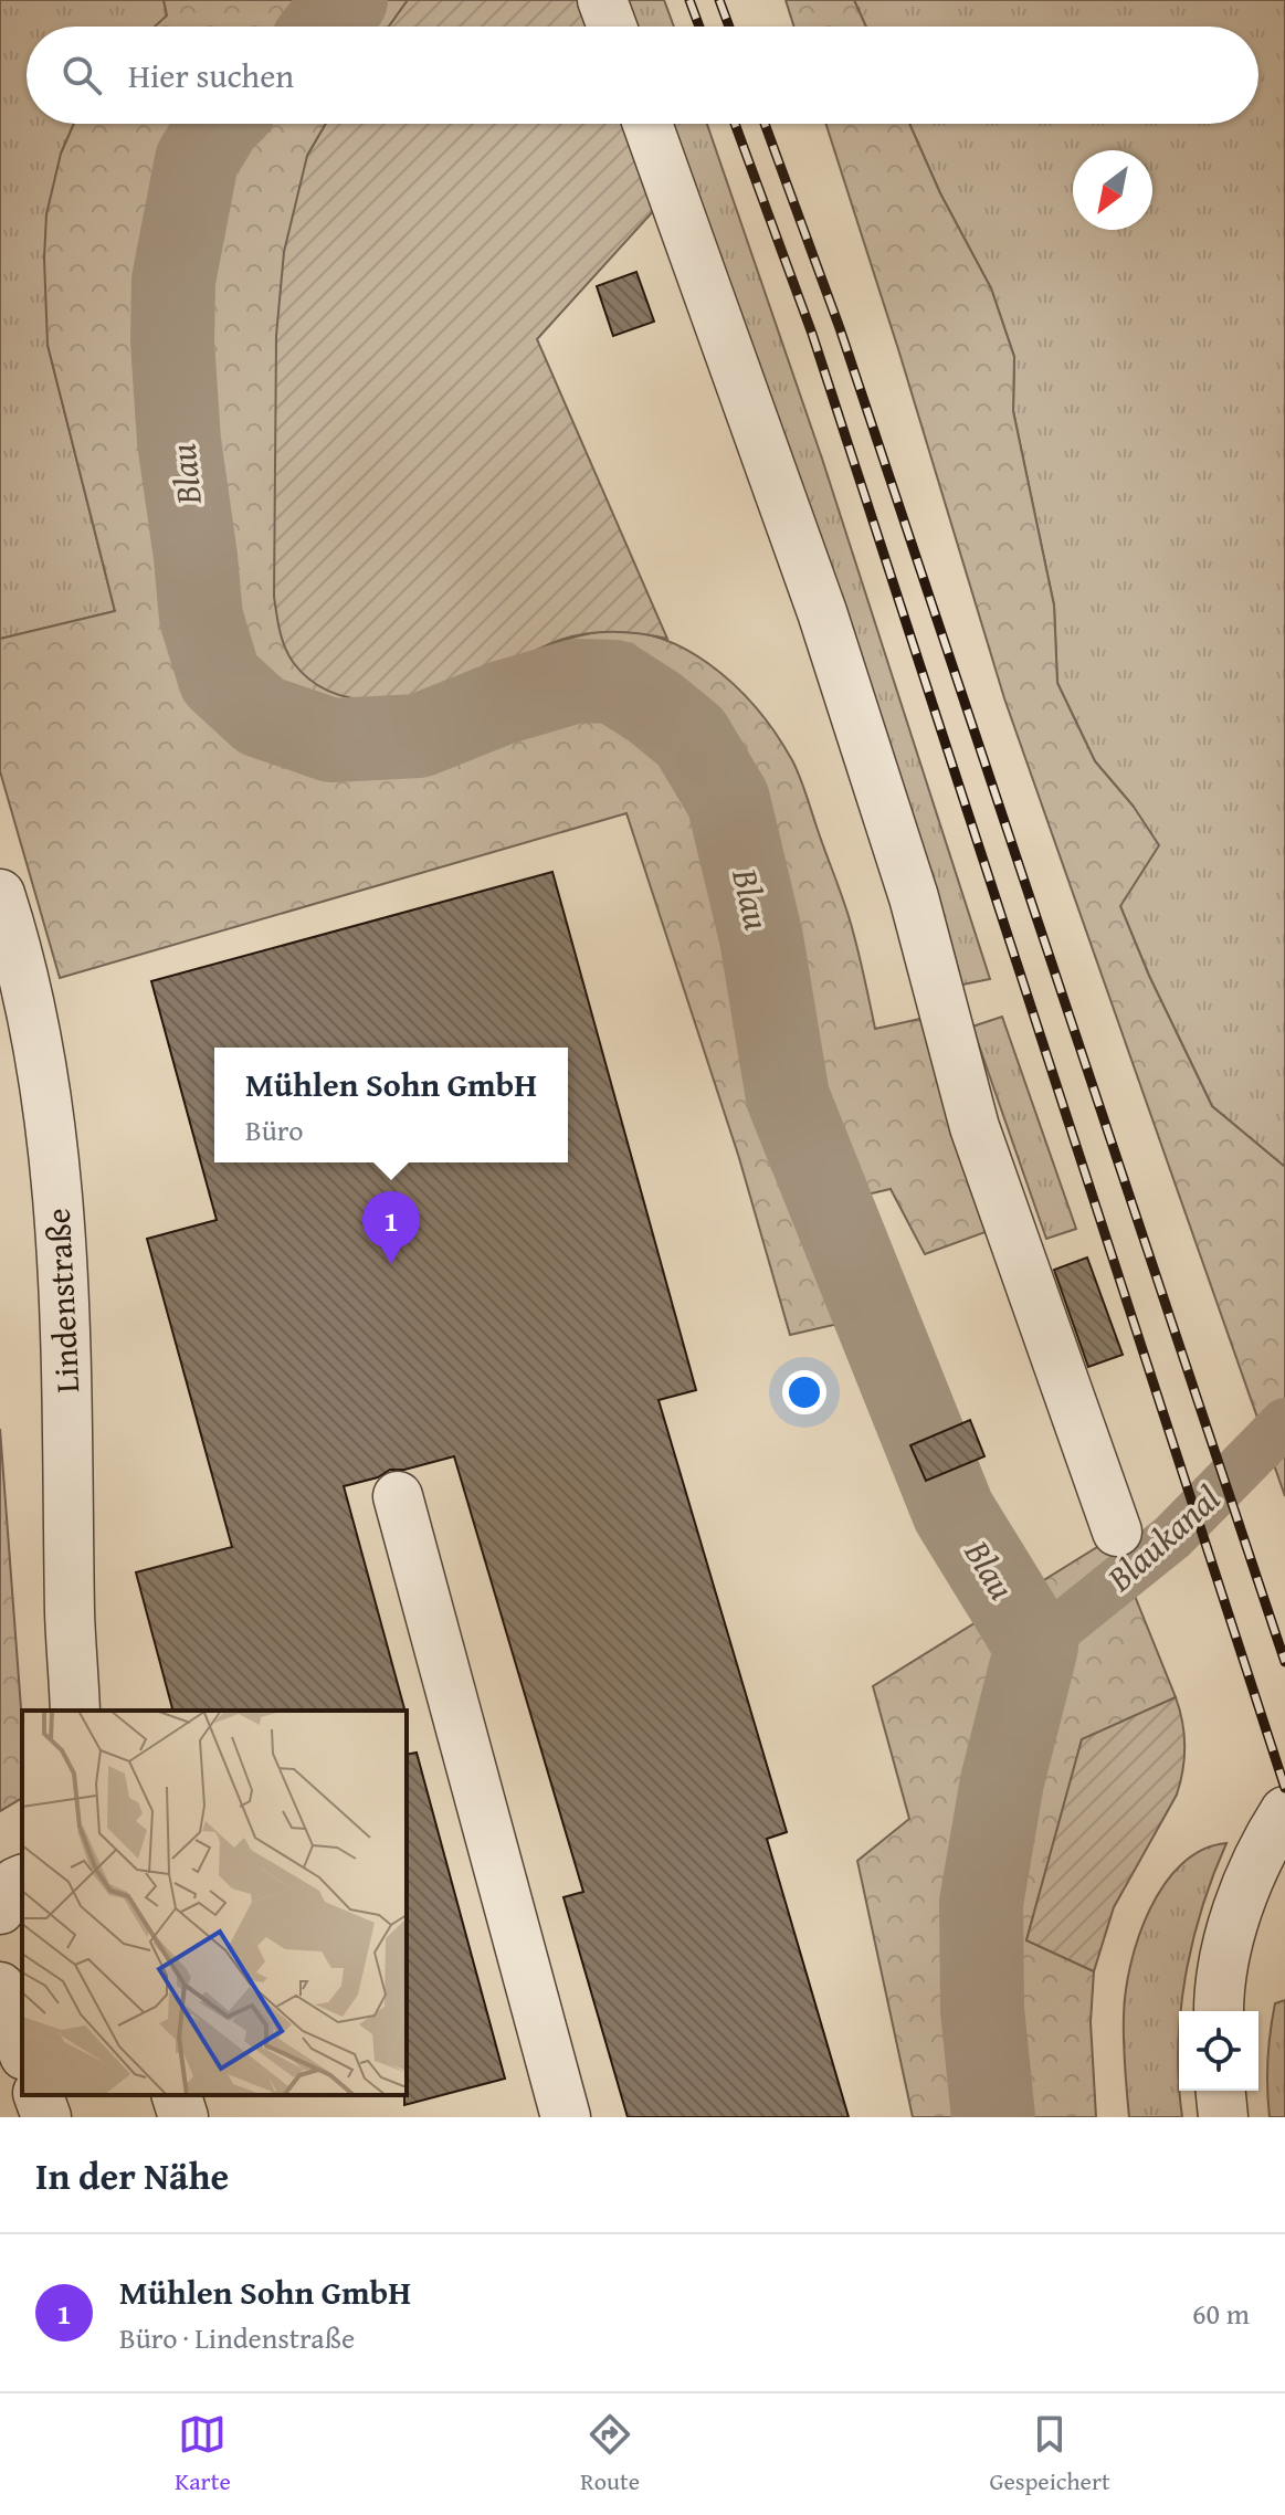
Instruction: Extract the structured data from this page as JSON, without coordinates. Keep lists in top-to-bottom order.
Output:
{
  "streets": {
    "street": ["Lindenstraße"]
  },
  "water": ["Blau", "Blaukanal"],
  "north": "bottom left",
  "page": {
    "search": "Hier suchen",
    "popup": ["Mühlen Sohn GmbH", "Büro"],
    "pins": "1",
    "heading": "In der Nähe",
    "list": [
      {
        "mark": "1",
        "name": "Mühlen Sohn GmbH",
        "note": "Büro · Lindenstraße",
        "value": "60 m"
      }
    ],
    "nav": ["Karte", "Route", "Gespeichert"]
  }
}
